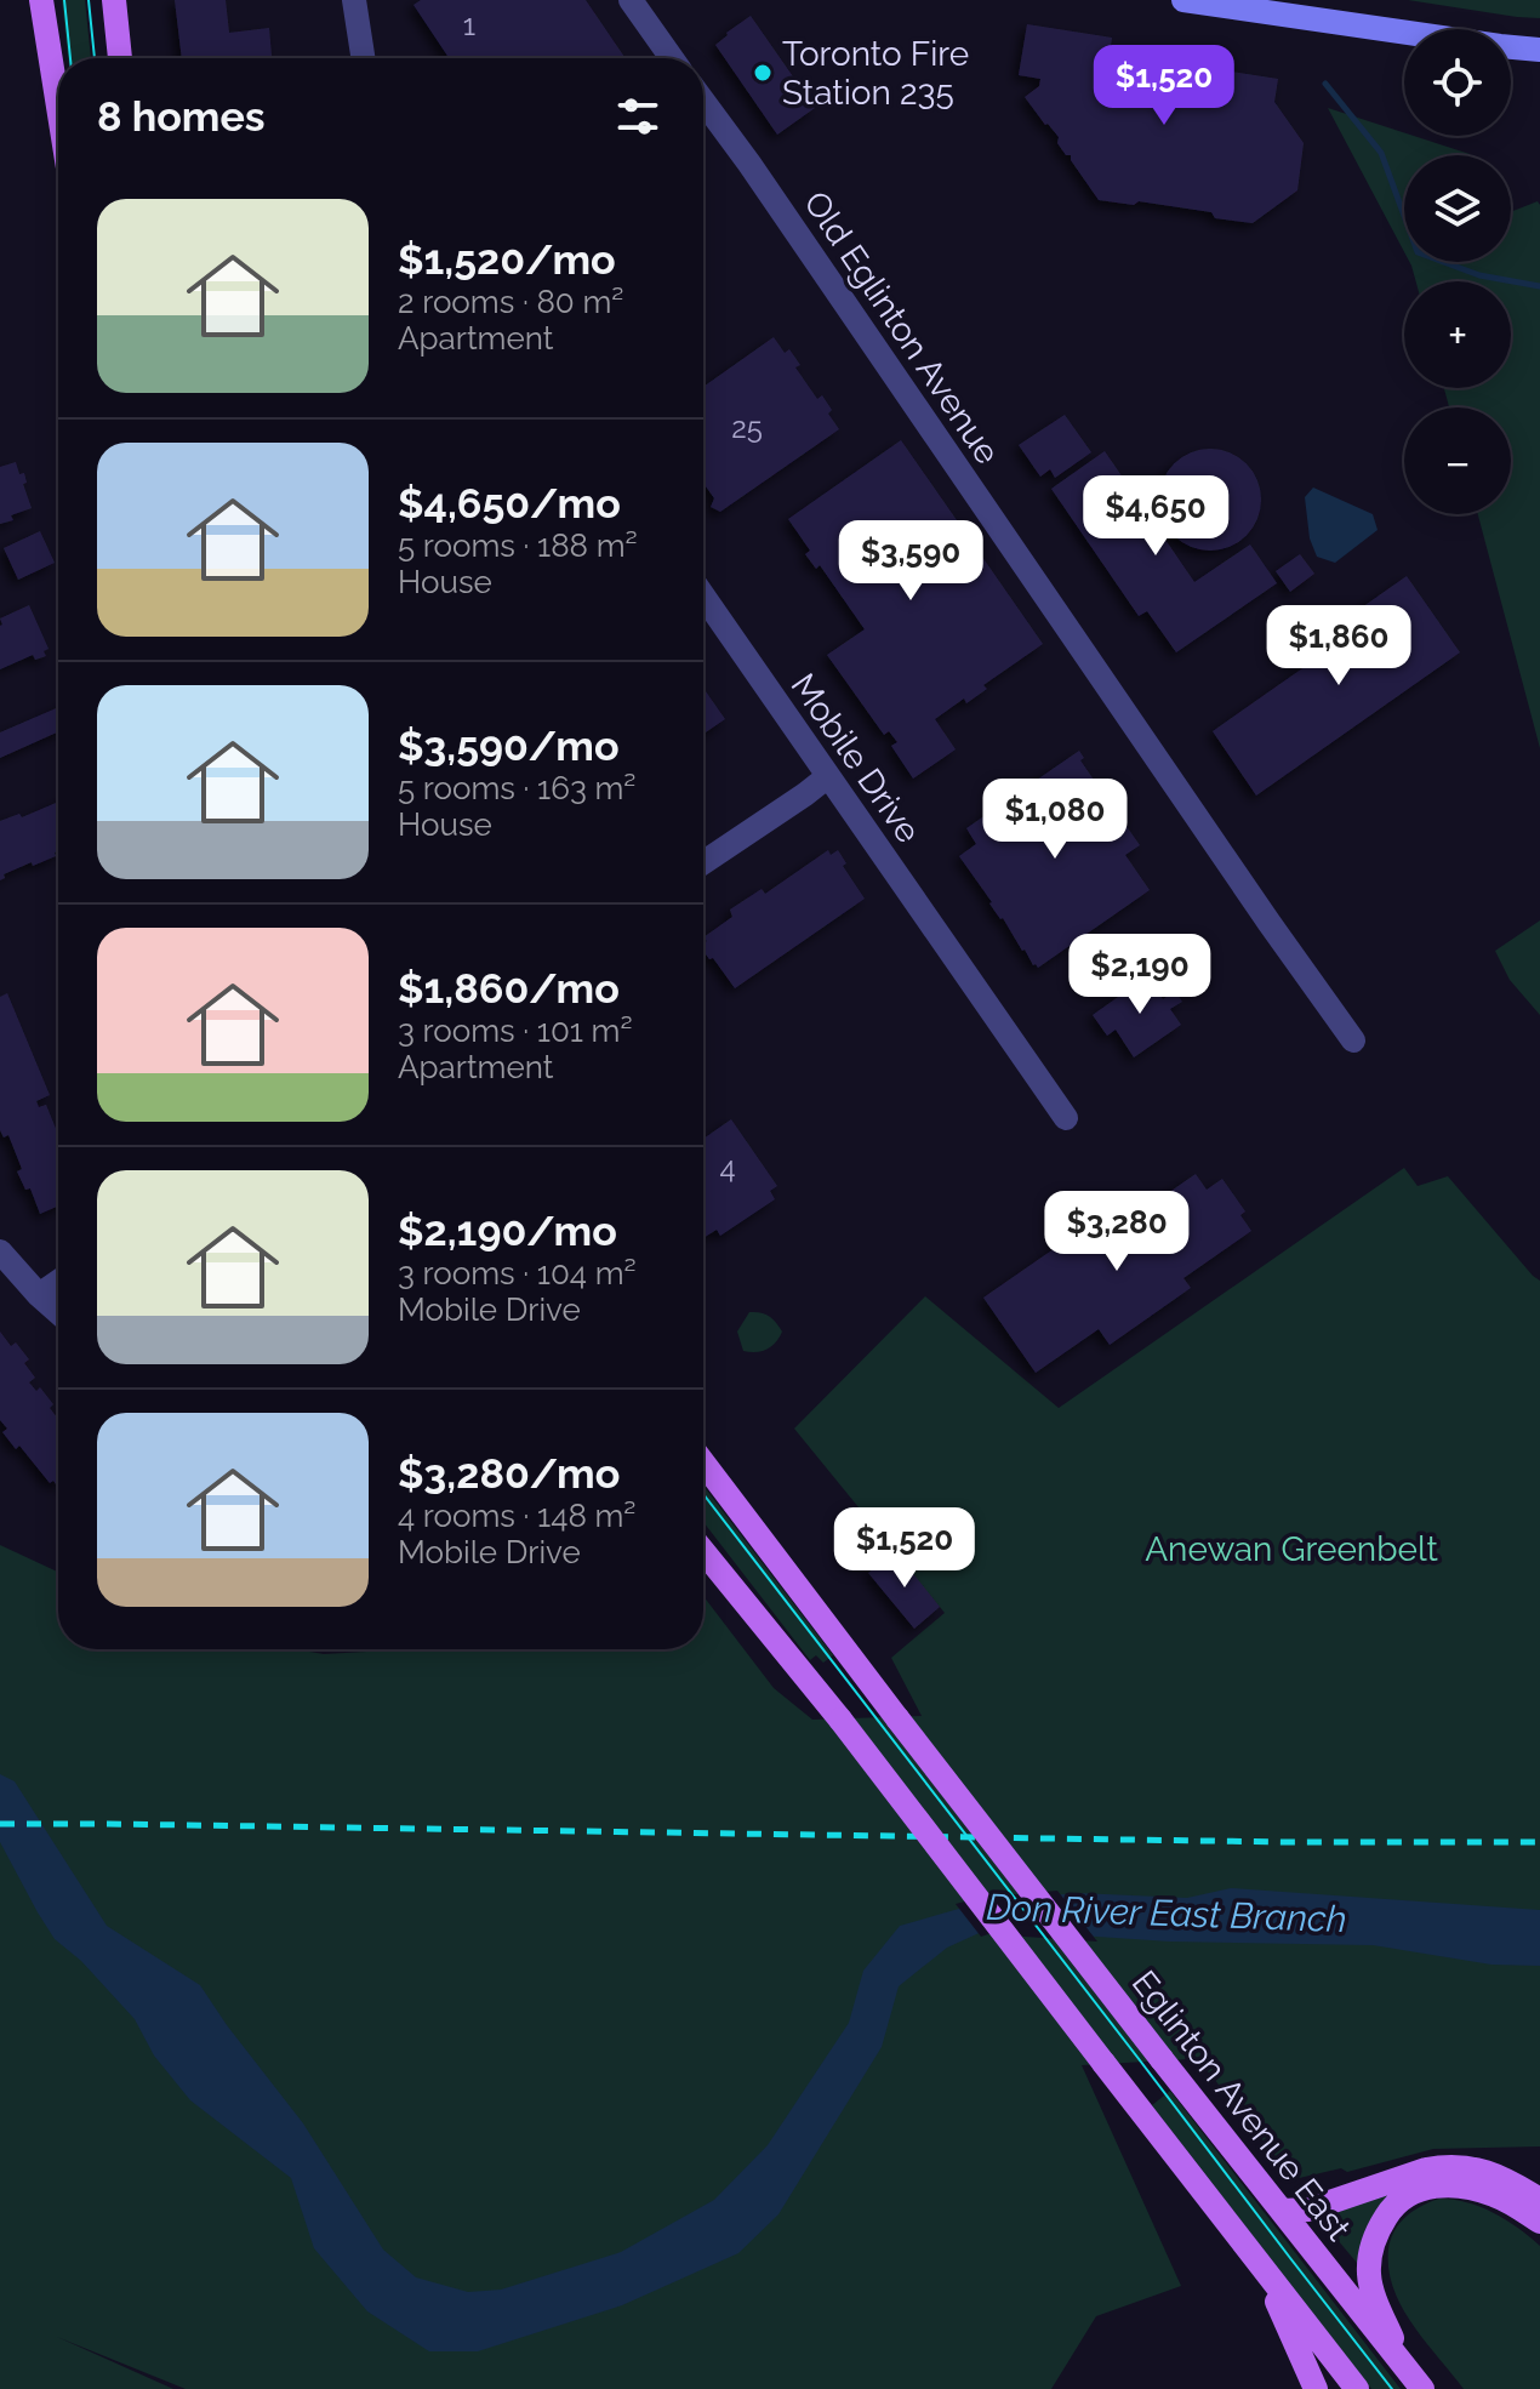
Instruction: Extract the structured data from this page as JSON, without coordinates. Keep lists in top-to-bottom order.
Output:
{
  "streets": {
    "main road": ["Eglinton Avenue East"],
    "street": ["Old Eglinton Avenue", "Mobile Drive"]
  },
  "water": ["Don River East Branch"],
  "parks": ["Anewan Greenbelt"],
  "places": ["Toronto Fire Station 235"],
  "house_numbers": ["1", "25", "4"],
  "page": {
    "map_buttons": ["+", "−"],
    "price": [
      "$1,520",
      "$4,650",
      "$3,590",
      "$1,860",
      "$1,080",
      "$2,190",
      "$3,280",
      "$1,520"
    ],
    "heading": "8 homes",
    "list": [
      {
        "name": "$1,520/mo",
        "note": "2 rooms · 80 m² · Apartment"
      },
      {
        "name": "$4,650/mo",
        "note": "5 rooms · 188 m² · House"
      },
      {
        "name": "$3,590/mo",
        "note": "5 rooms · 163 m² · House"
      },
      {
        "name": "$1,860/mo",
        "note": "3 rooms · 101 m² · Apartment"
      },
      {
        "name": "$2,190/mo",
        "note": "3 rooms · 104 m² · Mobile Drive"
      },
      {
        "name": "$3,280/mo",
        "note": "4 rooms · 148 m² · Mobile Drive"
      }
    ]
  }
}
